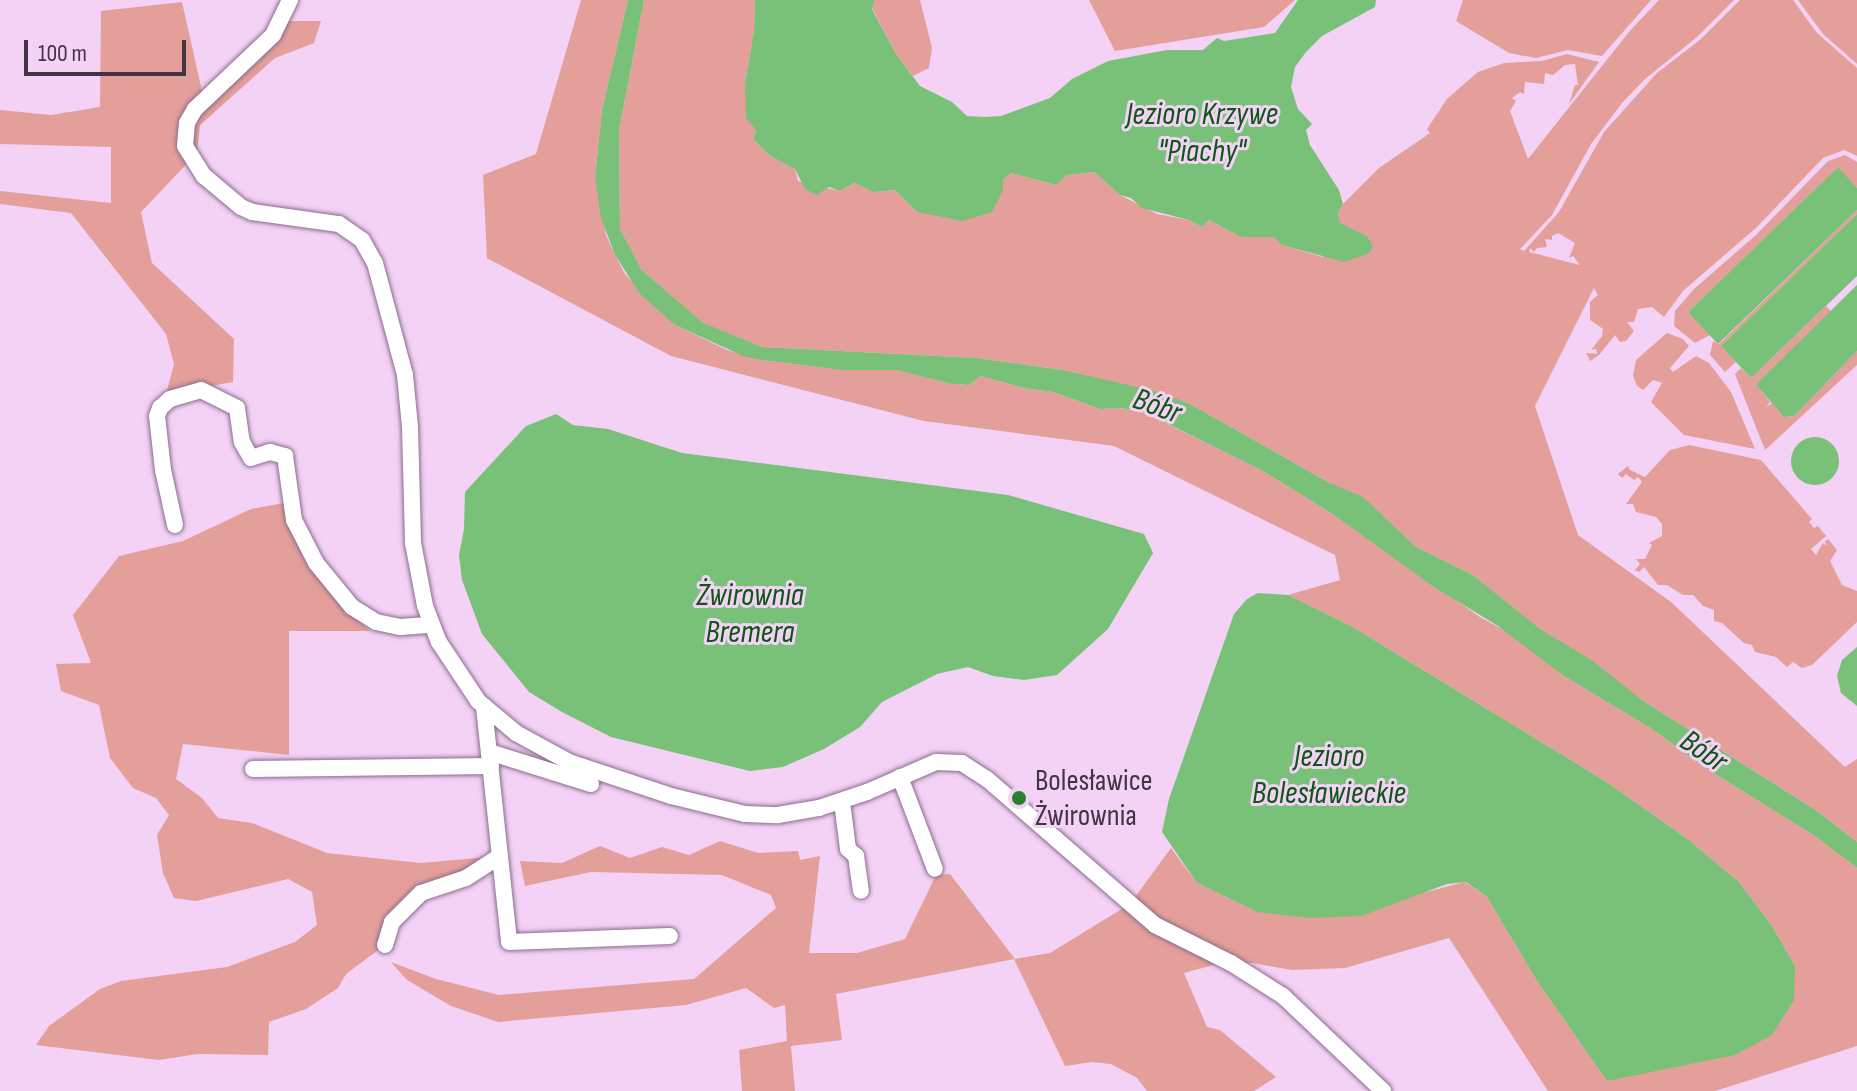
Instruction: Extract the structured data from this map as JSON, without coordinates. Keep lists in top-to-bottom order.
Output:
{
  "water": [
    "Jezioro Krzywe \"Piachy\"",
    "Bóbr",
    "Żwirownia Bremera",
    "Jezioro Bolesławieckie"
  ],
  "places": ["Bolesławice Żwirownia"],
  "scale_bar": "100 m"
}
